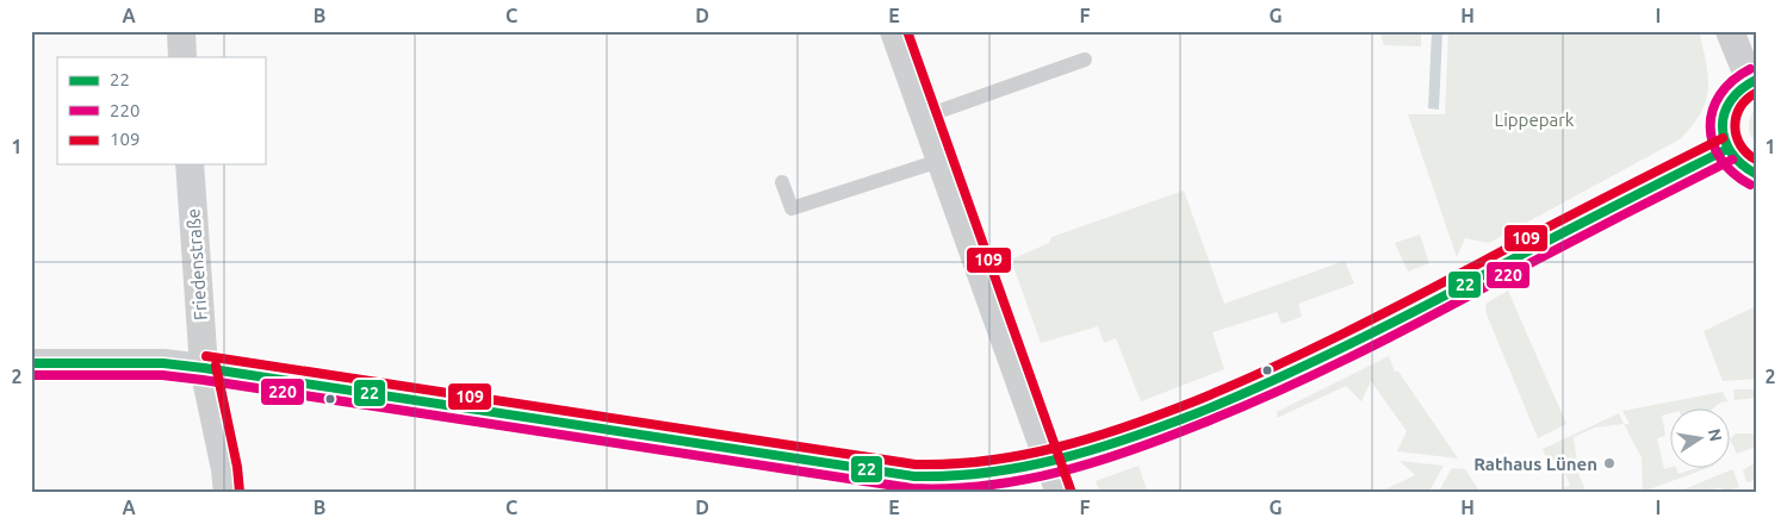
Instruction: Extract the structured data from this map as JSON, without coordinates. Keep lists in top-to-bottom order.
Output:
{
  "streets": {
    "street": ["Friedenstraße"]
  },
  "parks": ["Lippepark"],
  "places": ["Rathaus Lünen"],
  "lines": ["transit line 109", "transit line 220", "transit line 22"],
  "legend": ["22", "220", "109"],
  "north": "right",
  "grid": {
    "columns": [
      "A",
      "B",
      "C",
      "D",
      "E",
      "F",
      "G",
      "H",
      "I"
    ],
    "rows": ["1", "2"]
  }
}
